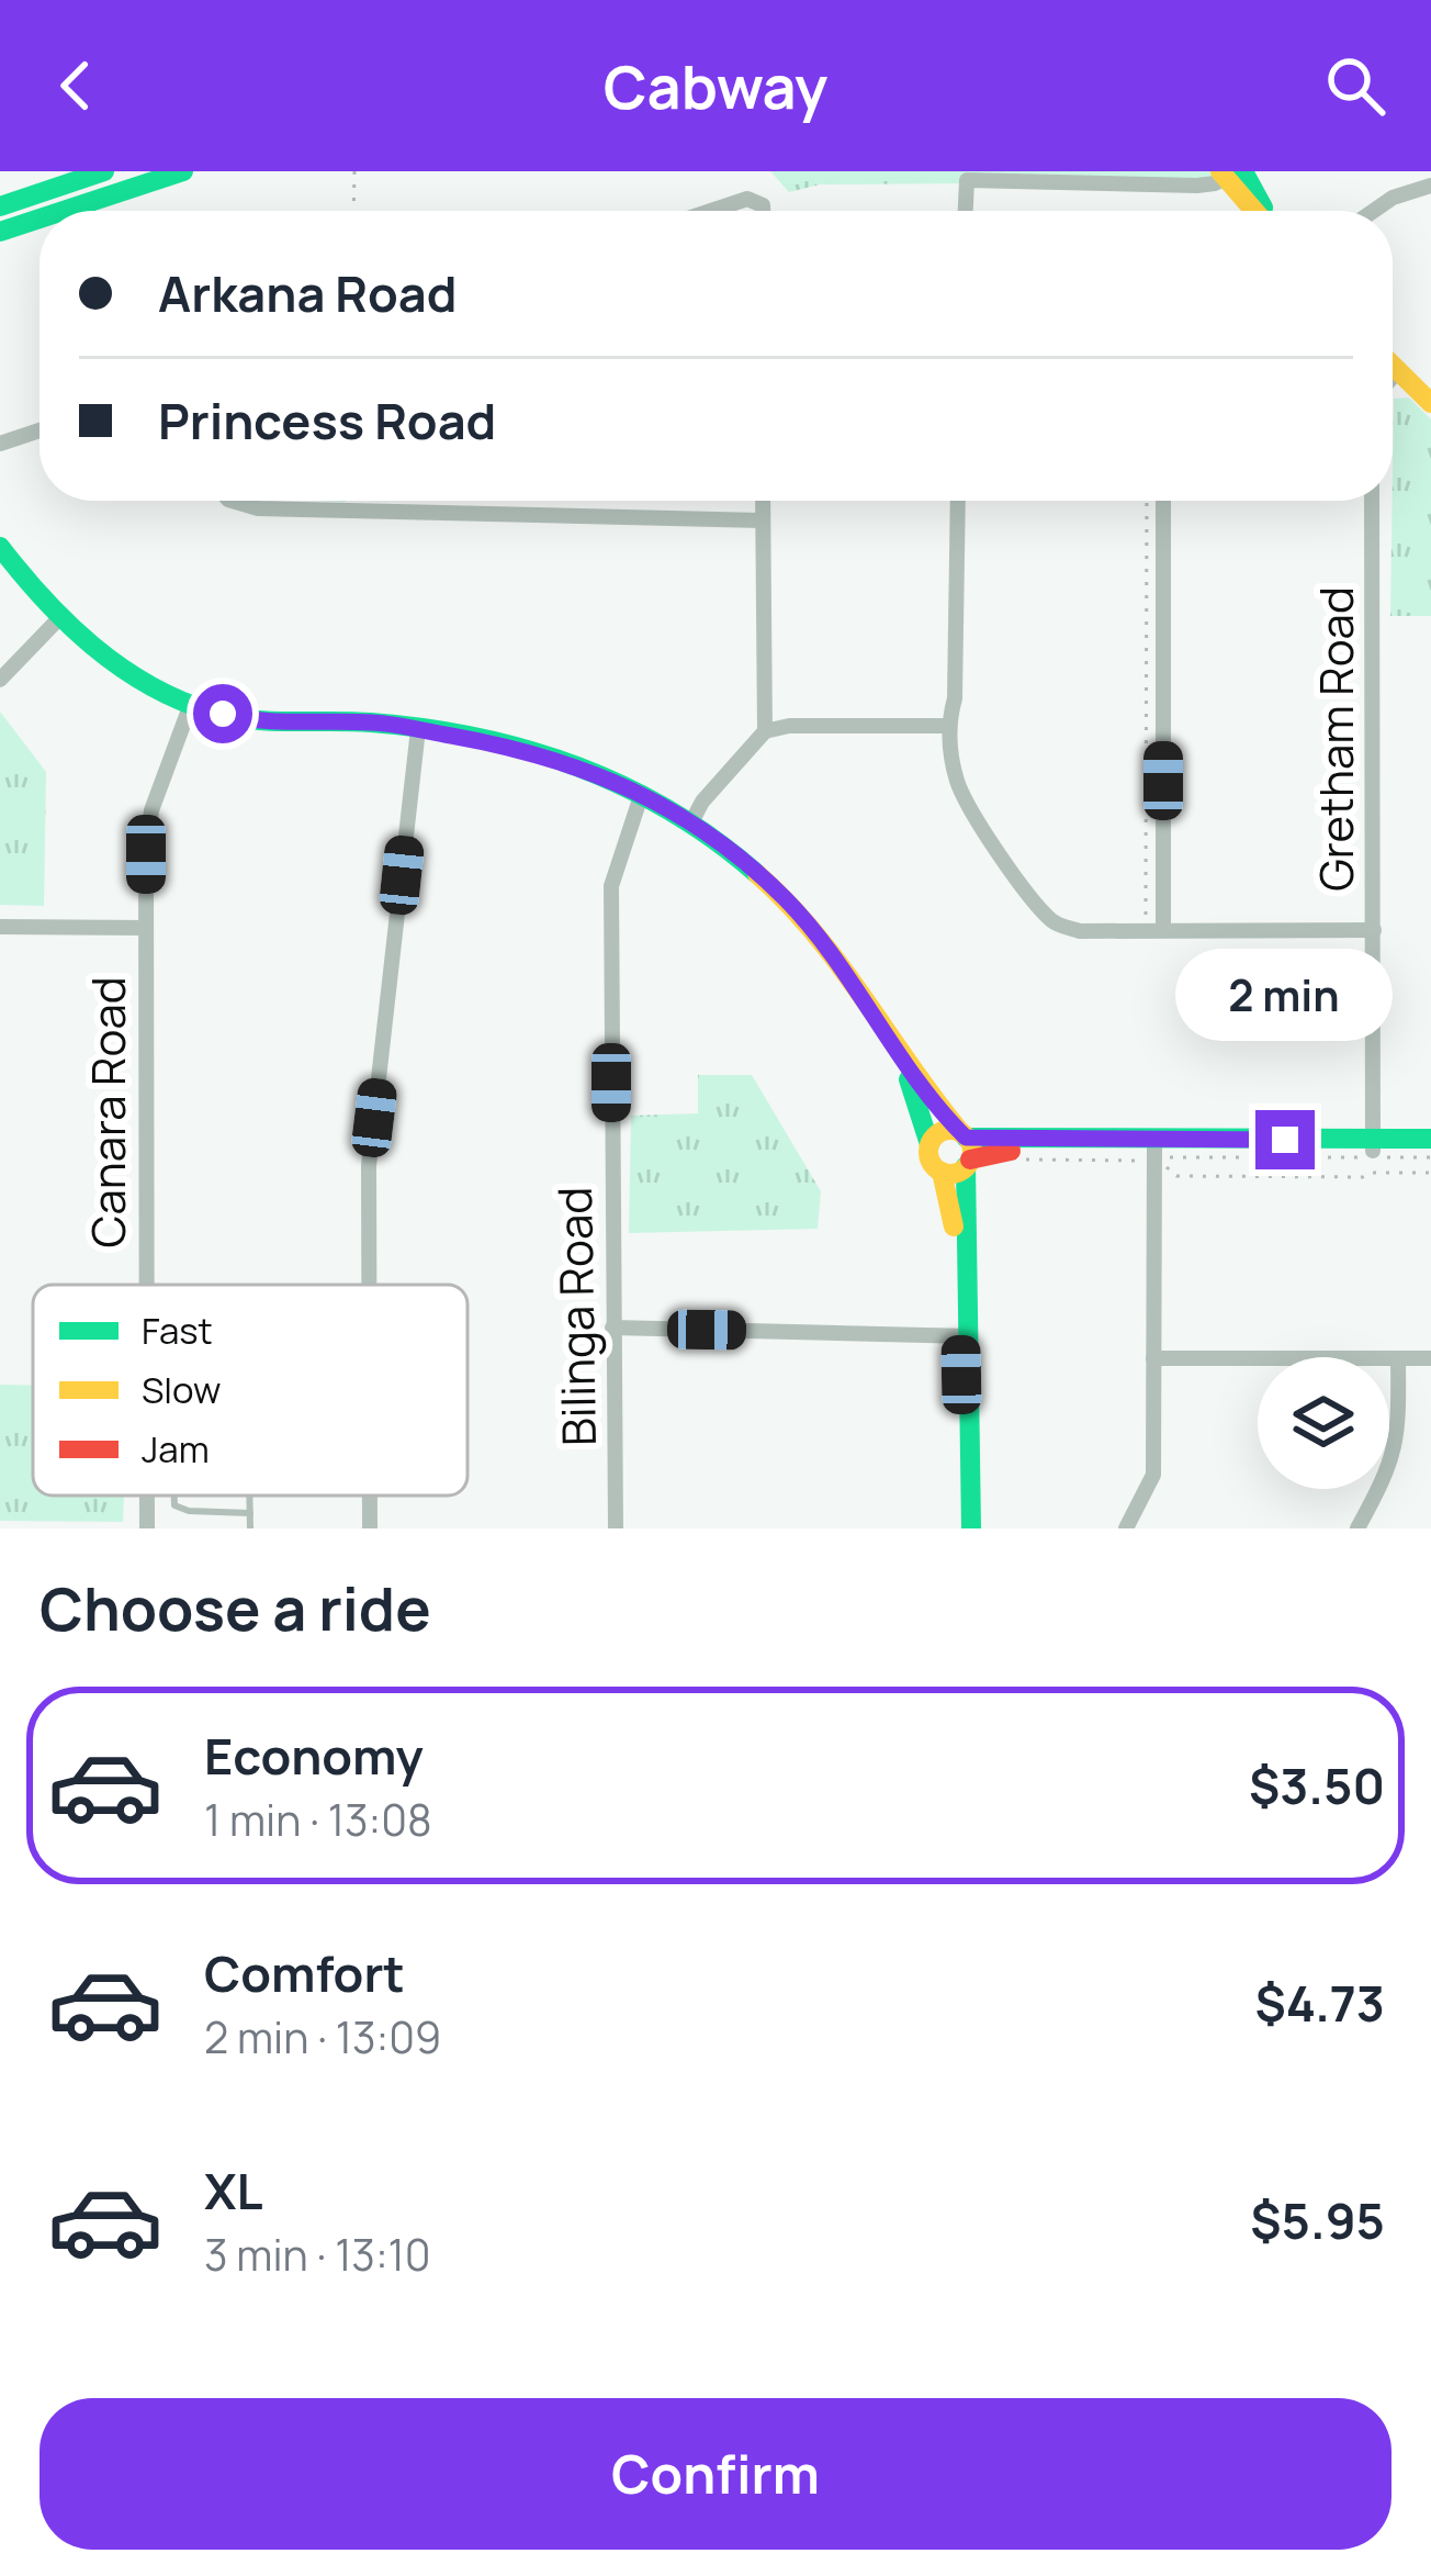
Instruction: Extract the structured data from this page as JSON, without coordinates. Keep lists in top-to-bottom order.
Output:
{
  "streets": {
    "street": ["Gretham Road", "Canara Road", "Bilinga Road"]
  },
  "legend": ["Fast", "Slow", "Jam"],
  "page": {
    "header": "Cabway",
    "banner": ["Arkana Road", "Princess Road"],
    "bubble": "2 min",
    "heading": "Choose a ride",
    "list": [
      {
        "name": "Economy",
        "note": "1 min · 13:08",
        "value": "$3.50"
      },
      {
        "name": "Comfort",
        "note": "2 min · 13:09",
        "value": "$4.73"
      },
      {
        "name": "XL",
        "note": "3 min · 13:10",
        "value": "$5.95"
      }
    ],
    "buttons": "Confirm"
  }
}
